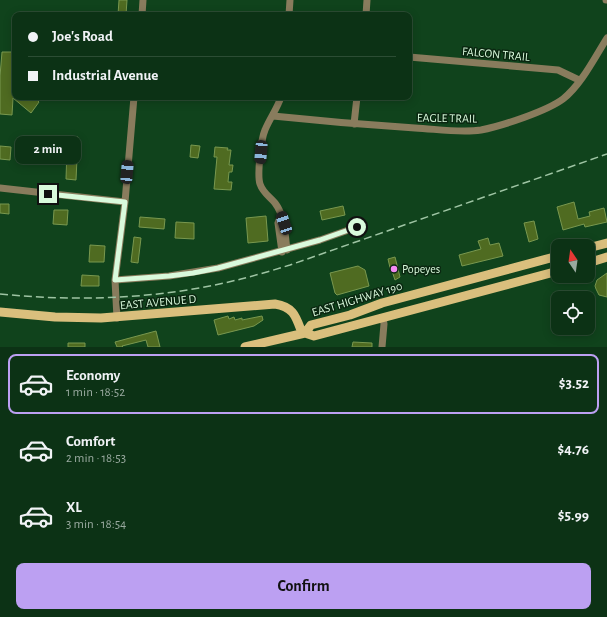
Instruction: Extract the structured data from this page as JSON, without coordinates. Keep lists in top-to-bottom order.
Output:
{
  "streets": {
    "main road": ["EAST HIGHWAY 190", "EAST AVENUE D"],
    "street": ["FALCON TRAIL", "EAGLE TRAIL"]
  },
  "crossings": [
    ["FALCON TRAIL", "EAGLE TRAIL"],
    ["EAST HIGHWAY 190", "EAST AVENUE D"]
  ],
  "places": ["Popeyes"],
  "north": "top",
  "page": {
    "banner": ["Joe's Road", "Industrial Avenue"],
    "bubble": "2 min",
    "list": [
      {
        "name": "Economy",
        "note": "1 min · 18:52",
        "value": "$3.52"
      },
      {
        "name": "Comfort",
        "note": "2 min · 18:53",
        "value": "$4.76"
      },
      {
        "name": "XL",
        "note": "3 min · 18:54",
        "value": "$5.99"
      }
    ],
    "buttons": "Confirm"
  }
}
